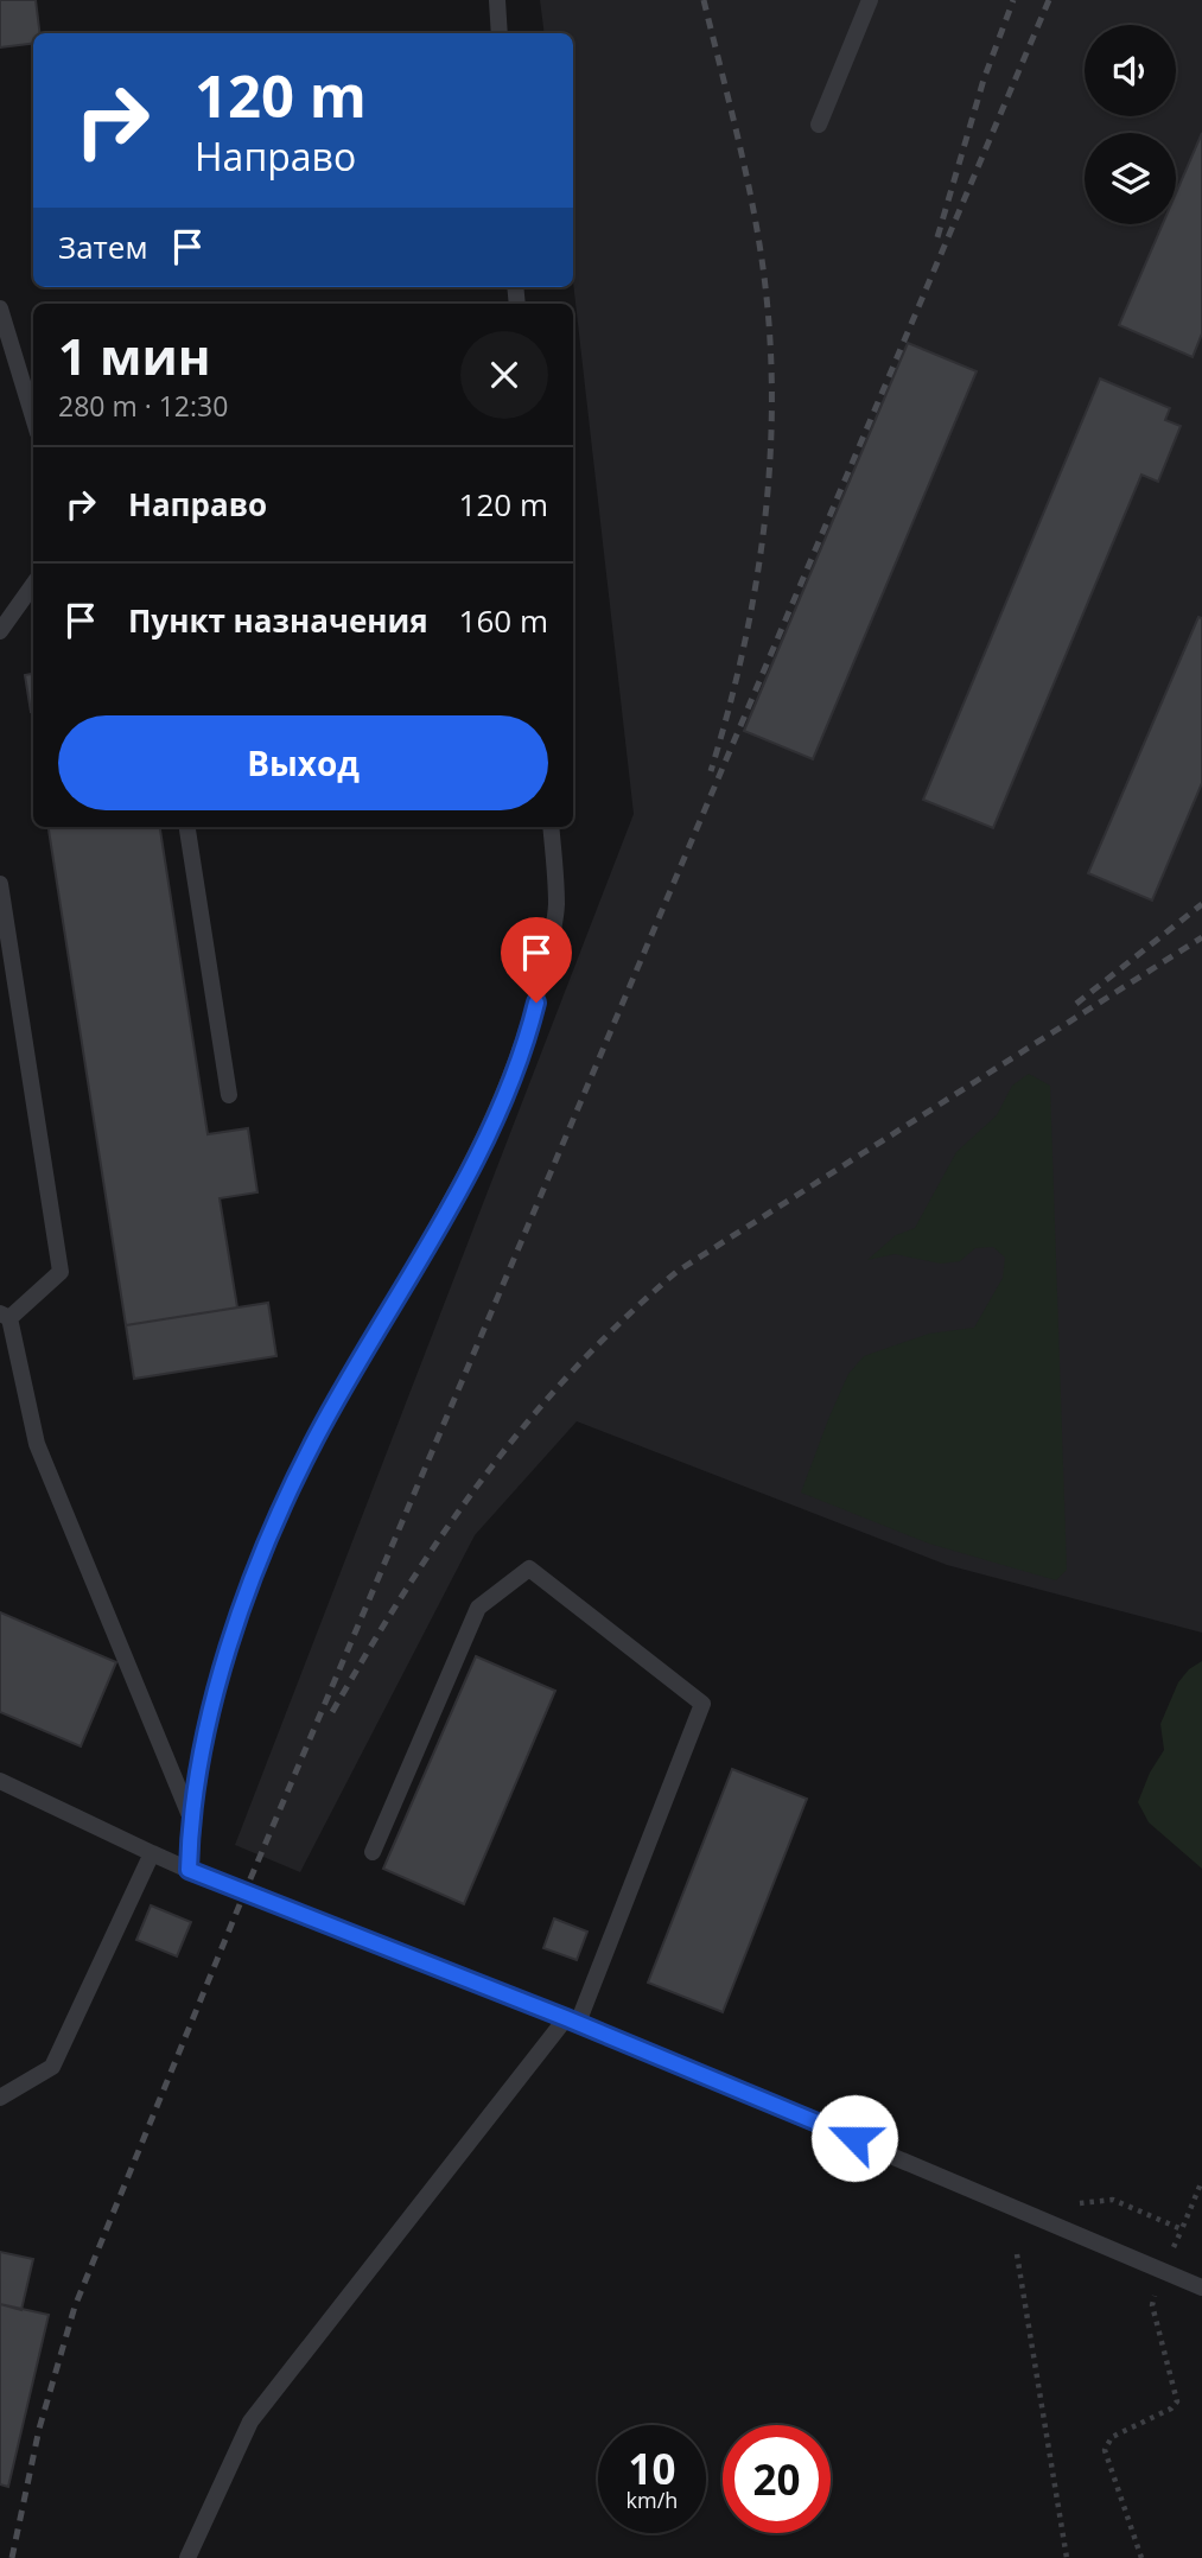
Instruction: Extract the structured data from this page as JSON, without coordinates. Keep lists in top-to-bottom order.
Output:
{
  "page": {
    "turn": ["120 m", "Направо"],
    "then": "Затем",
    "heading": ["1 мин", "280 m · 12:30"],
    "list": [
      {
        "name": "Направо",
        "value": "120 m"
      },
      {
        "name": "Пункт назначения",
        "value": "160 m"
      }
    ],
    "buttons": "Выход",
    "speed": "10 km/h",
    "limit": "20"
  }
}
